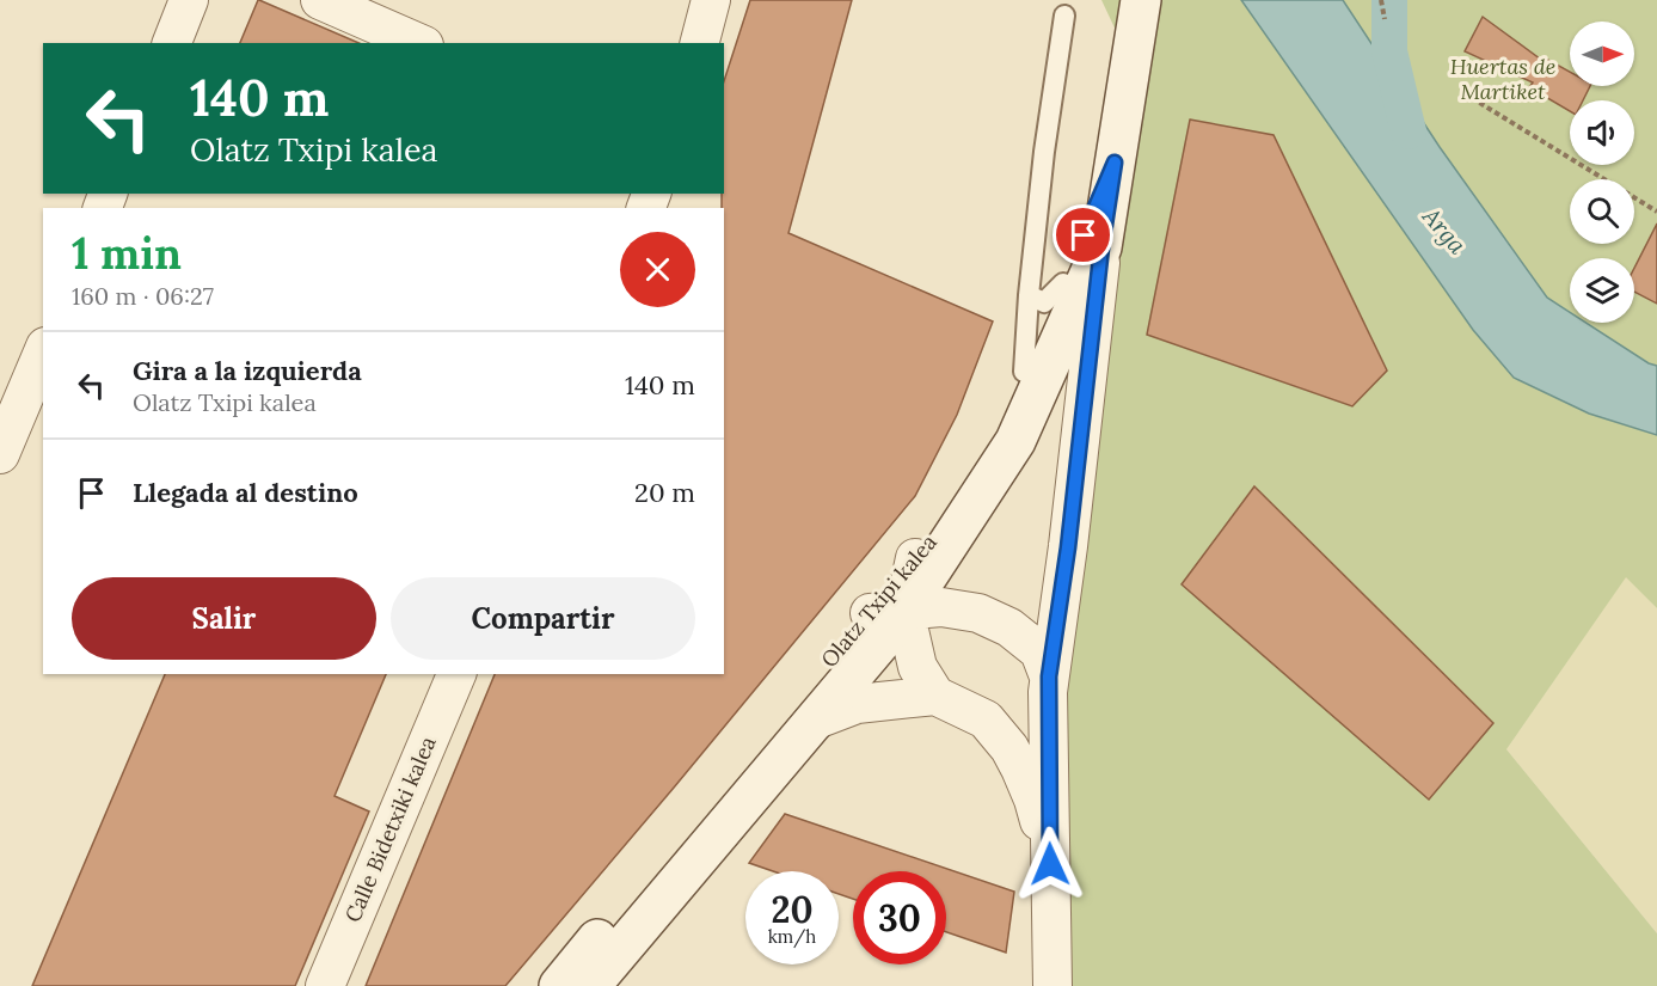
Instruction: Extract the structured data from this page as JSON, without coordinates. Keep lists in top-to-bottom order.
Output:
{
  "streets": {
    "main road": ["Olatz Txipi kalea"],
    "street": ["Calle Bidetxiki kalea"]
  },
  "water": ["Arga"],
  "parks": ["Huertas de Martiket"],
  "north": "right",
  "page": {
    "turn": ["140 m", "Olatz Txipi kalea"],
    "heading": ["1 min", "160 m · 06:27"],
    "list": [
      {
        "name": "Gira a la izquierda",
        "note": "Olatz Txipi kalea",
        "value": "140 m"
      },
      {
        "name": "Llegada al destino",
        "value": "20 m"
      }
    ],
    "buttons": ["Salir", "Compartir"],
    "speed": "20 km/h",
    "limit": "30"
  }
}
